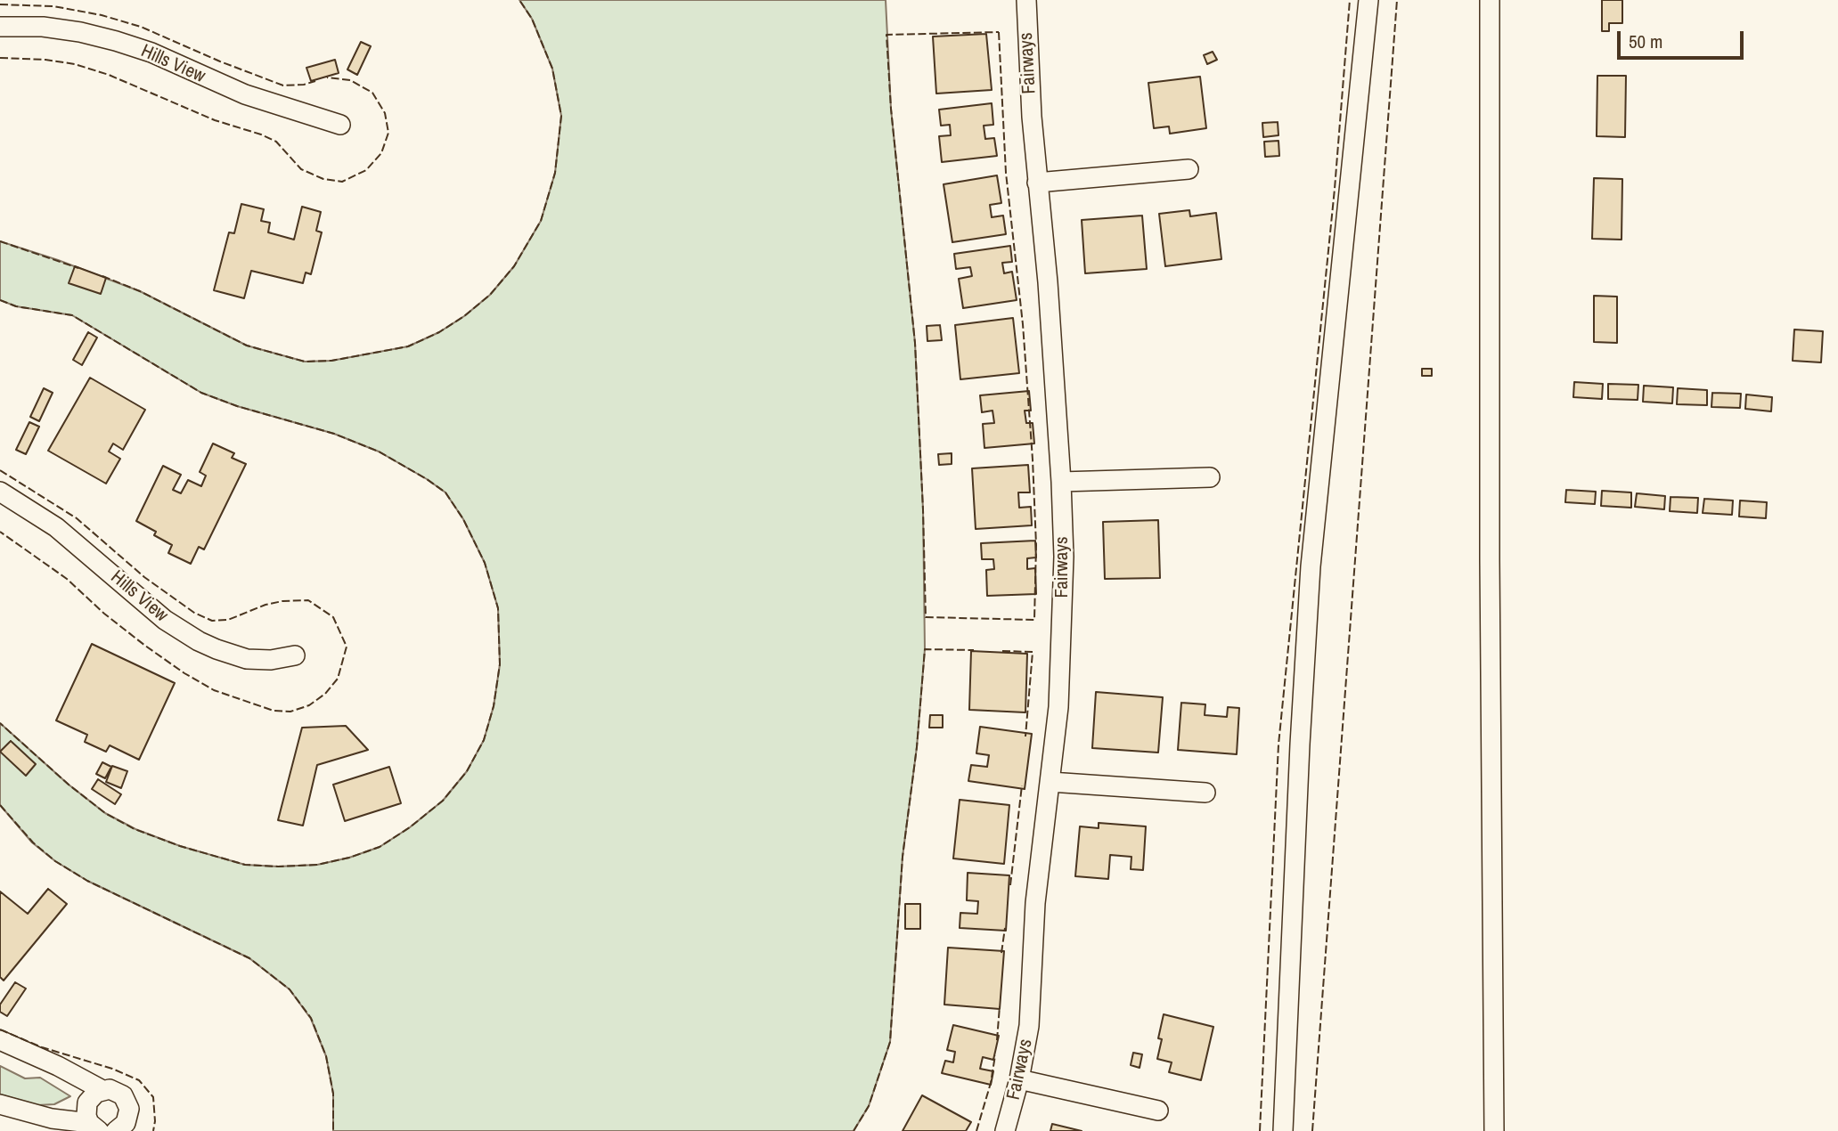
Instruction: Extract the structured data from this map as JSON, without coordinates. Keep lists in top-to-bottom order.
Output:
{
  "streets": {
    "street": ["Fairways", "Hills View"]
  },
  "scale_bar": "50 m"
}
